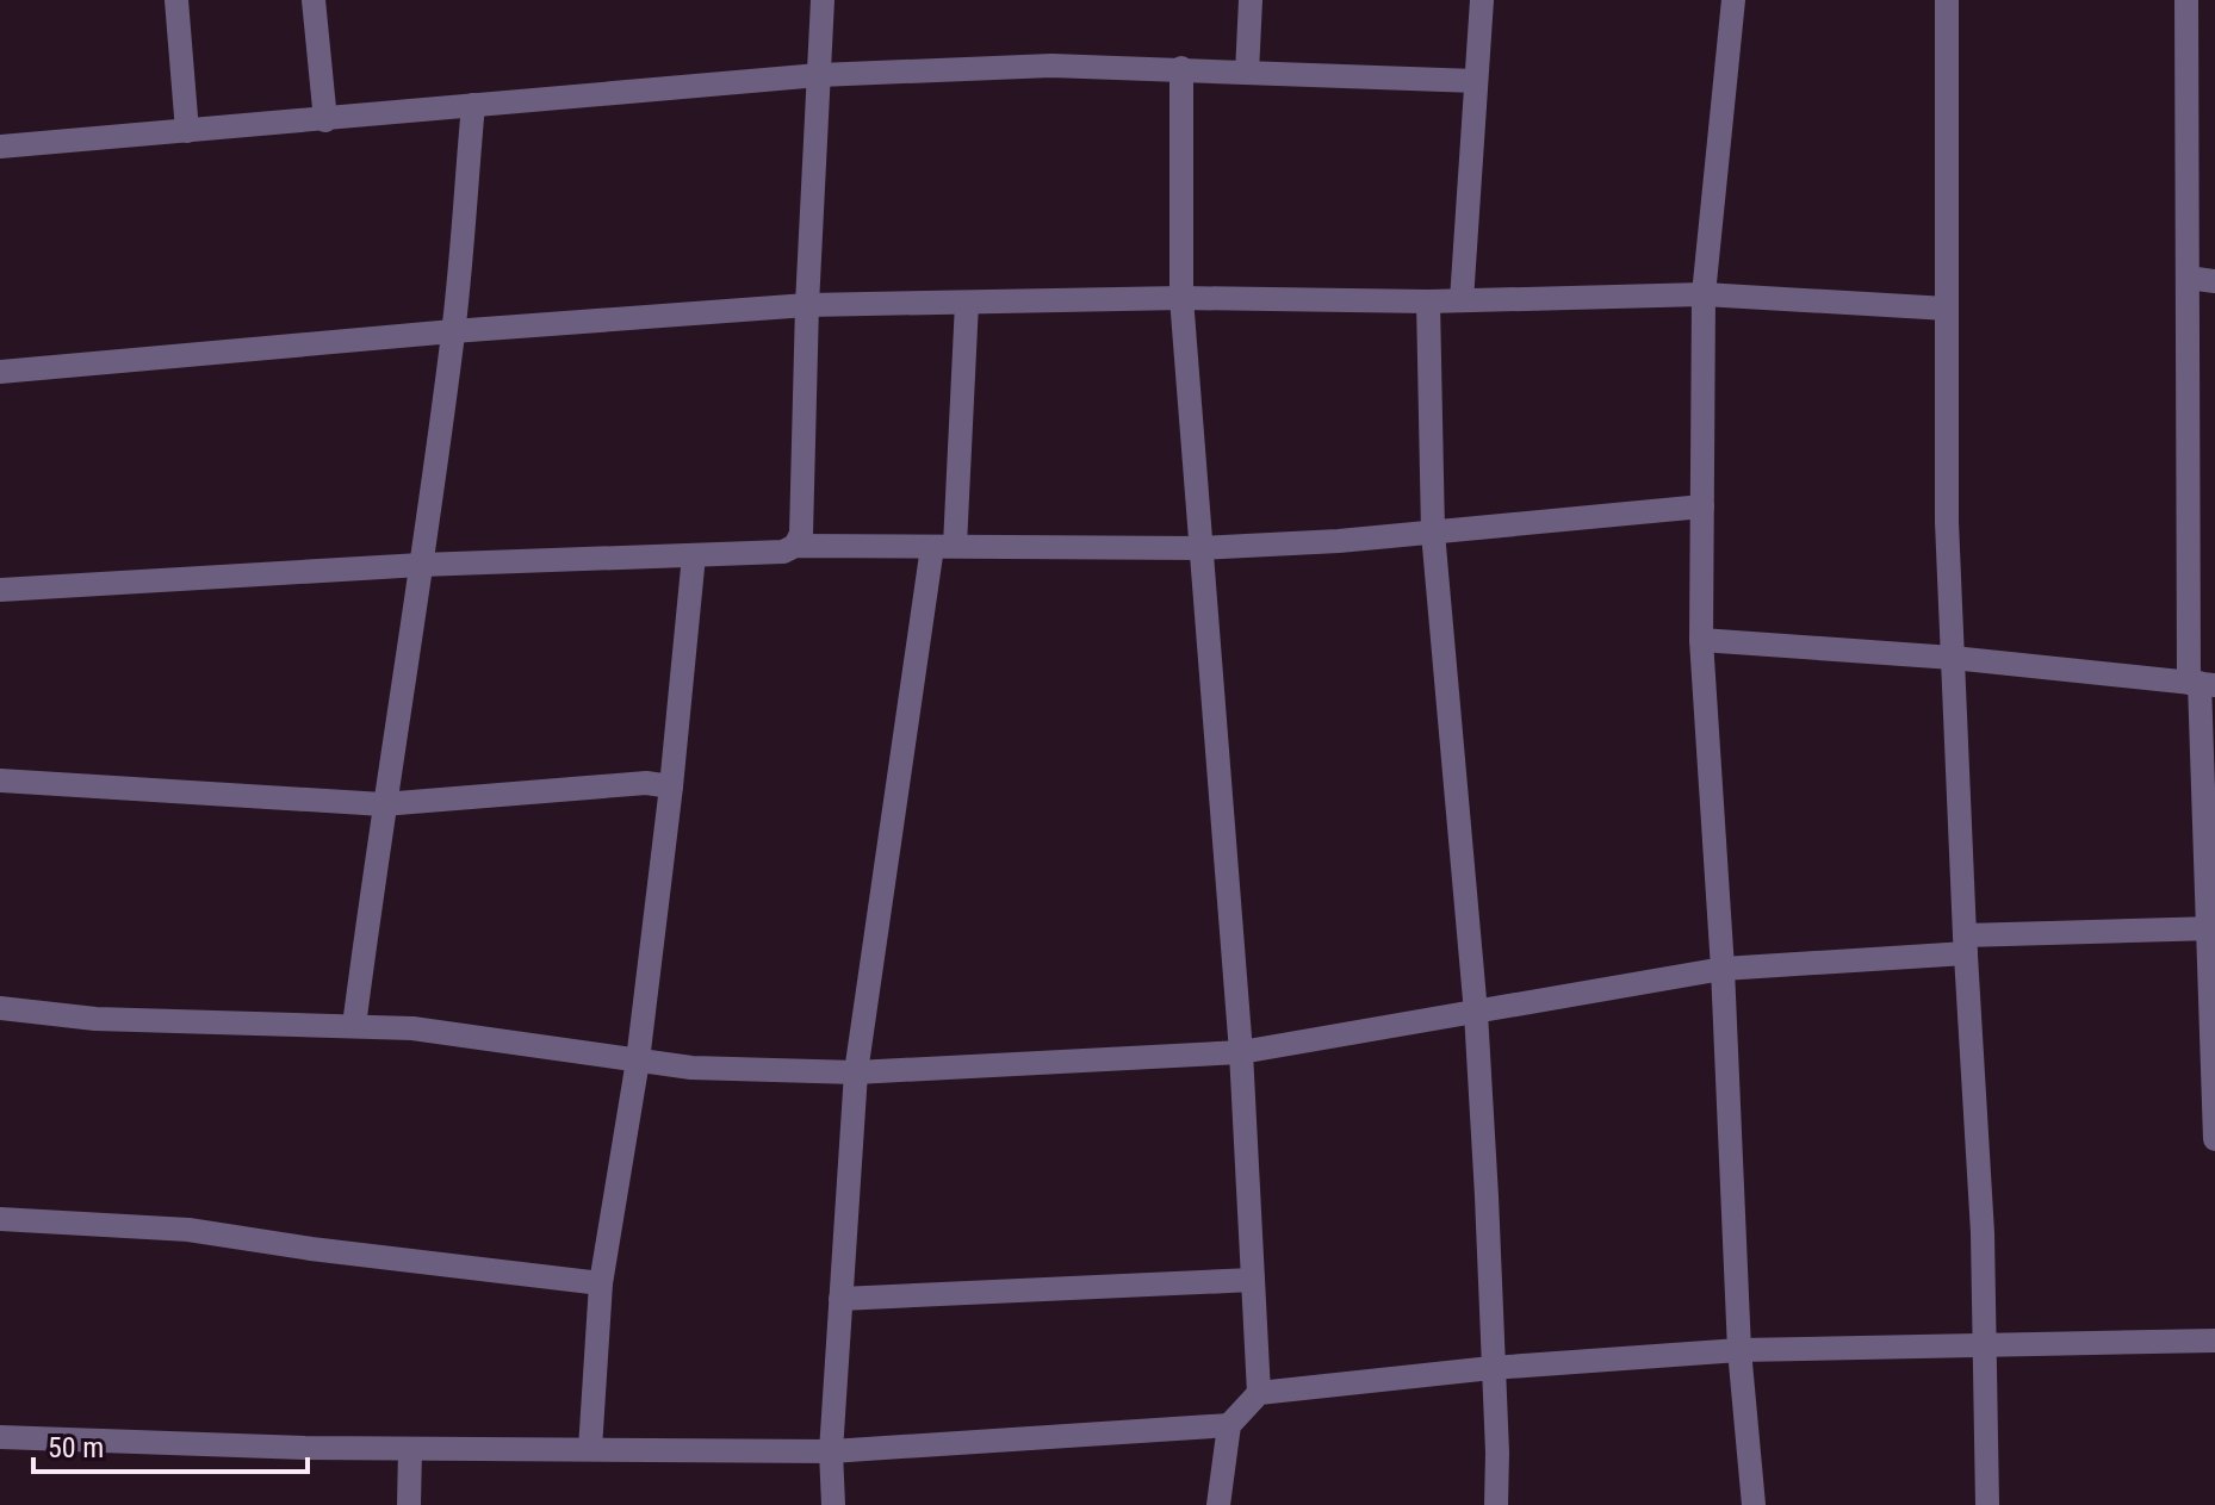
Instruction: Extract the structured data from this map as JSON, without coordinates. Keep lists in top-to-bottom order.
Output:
{
  "scale_bar": "50 m"
}
